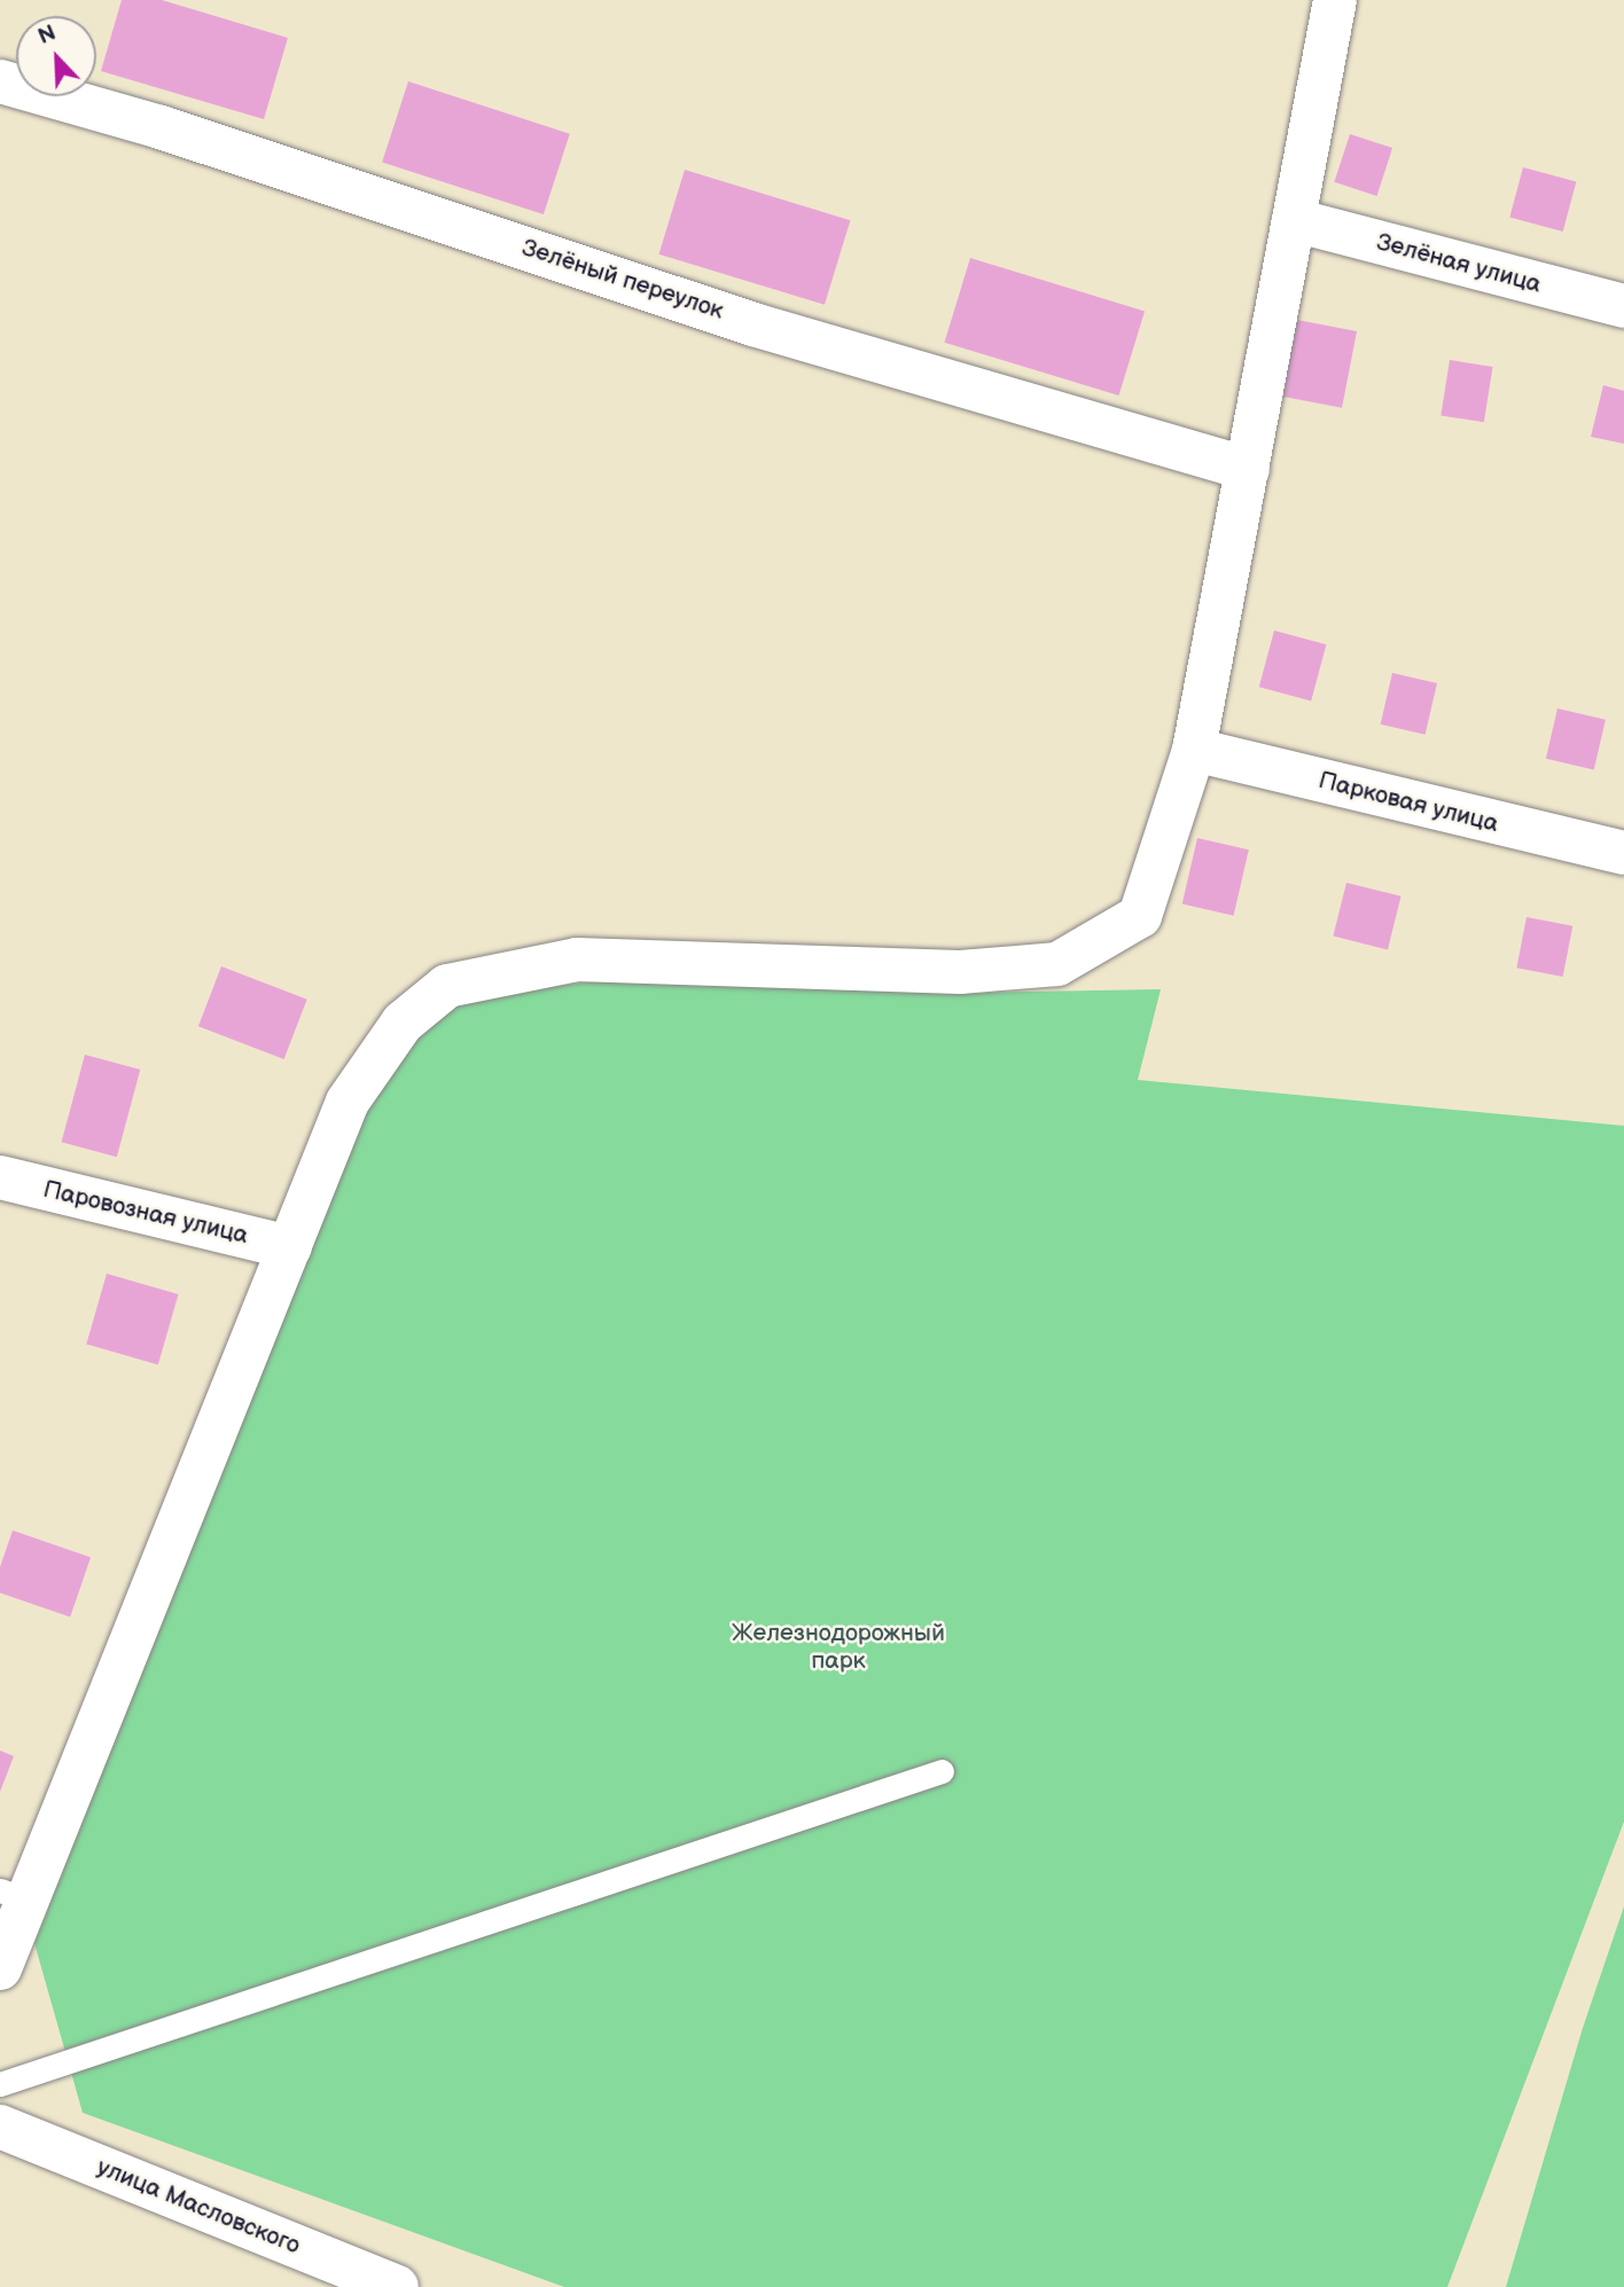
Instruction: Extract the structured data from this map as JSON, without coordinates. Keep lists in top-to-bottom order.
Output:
{
  "streets": {
    "street": [
      "Зелёная улица",
      "Зелёный переулок",
      "Парковая улица",
      "Паровозная улица",
      "улица Масловского"
    ]
  },
  "parks": ["Железнодорожный парк"],
  "north": "top left"
}
